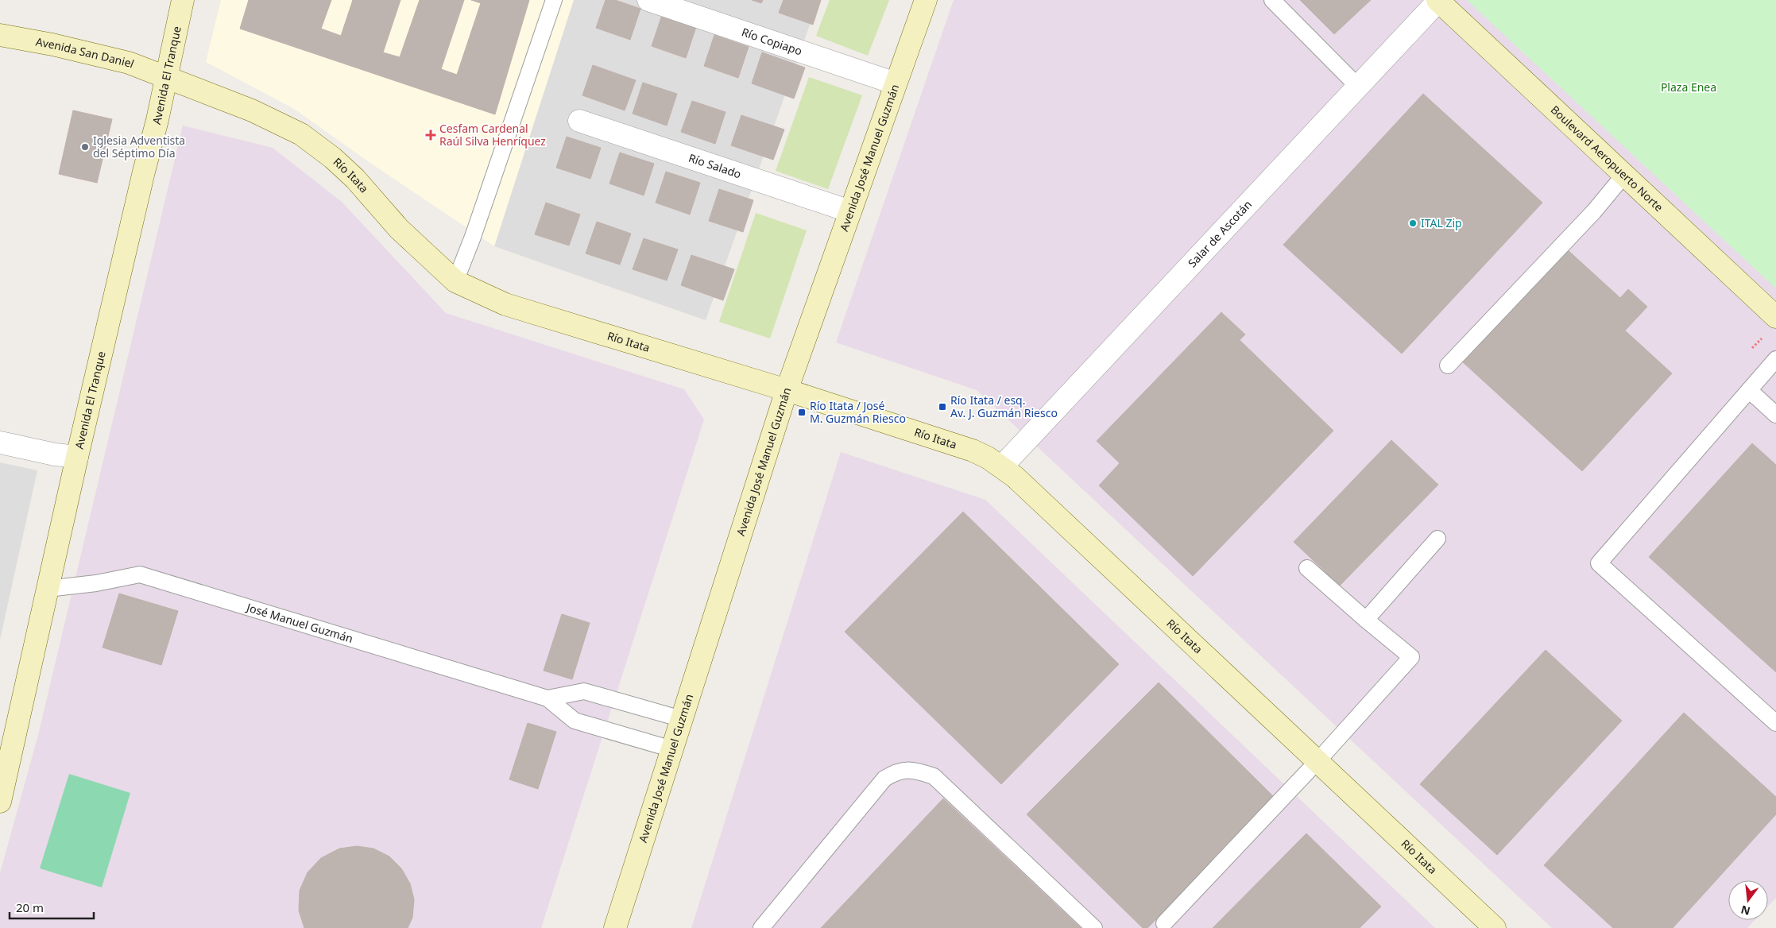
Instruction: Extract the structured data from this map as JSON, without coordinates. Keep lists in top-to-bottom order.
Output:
{
  "streets": {
    "street": [
      "Río Copiapo",
      "Avenida San Daniel",
      "Avenida El Tranque",
      "Avenida José Manuel Guzmán",
      "Boulevard Aeropuerto Norte",
      "Río Salado",
      "Río Itata",
      "Salar de Ascotán"
    ],
    "lane": ["José Manuel Guzmán"]
  },
  "crossings": [
    ["Río Copiapo", "Avenida José Manuel Guzmán"],
    ["Avenida San Daniel", "Avenida El Tranque"],
    ["Avenida San Daniel", "Río Itata"],
    ["Avenida El Tranque", "Río Itata"],
    ["Avenida El Tranque", "José Manuel Guzmán"],
    ["Avenida José Manuel Guzmán", "Río Salado"],
    ["Avenida José Manuel Guzmán", "Río Itata"],
    ["Avenida José Manuel Guzmán", "José Manuel Guzmán"],
    ["Boulevard Aeropuerto Norte", "Salar de Ascotán"],
    ["Río Itata", "Salar de Ascotán"]
  ],
  "parks": ["Plaza Enea"],
  "places": {
    "health": ["Cesfam Cardenal Raúl Silva Henríquez"],
    "other": ["Iglesia Adventista del Séptimo Día", "ITAL Zip"],
    "transit": ["Río Itata / esq. Av. J. Guzmán Riesco", "Río Itata / José M. Guzmán Riesco"]
  },
  "scale_bar": "20 m",
  "north": "bottom"
}
